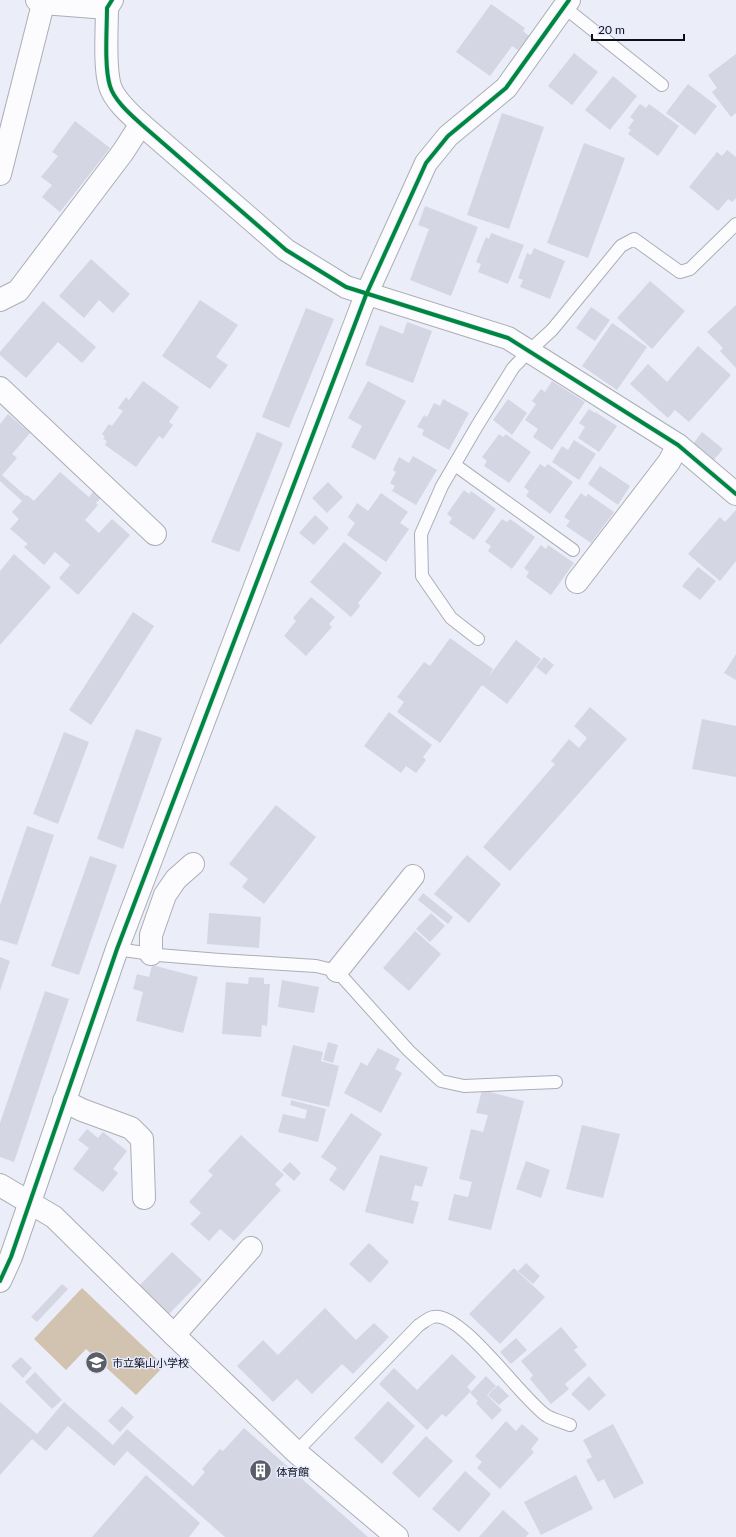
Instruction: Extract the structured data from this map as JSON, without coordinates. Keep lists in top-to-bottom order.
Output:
{
  "places": {
    "school or university": ["市立築山小学校"],
    "building": ["体育館"]
  },
  "scale_bar": "20 m"
}
